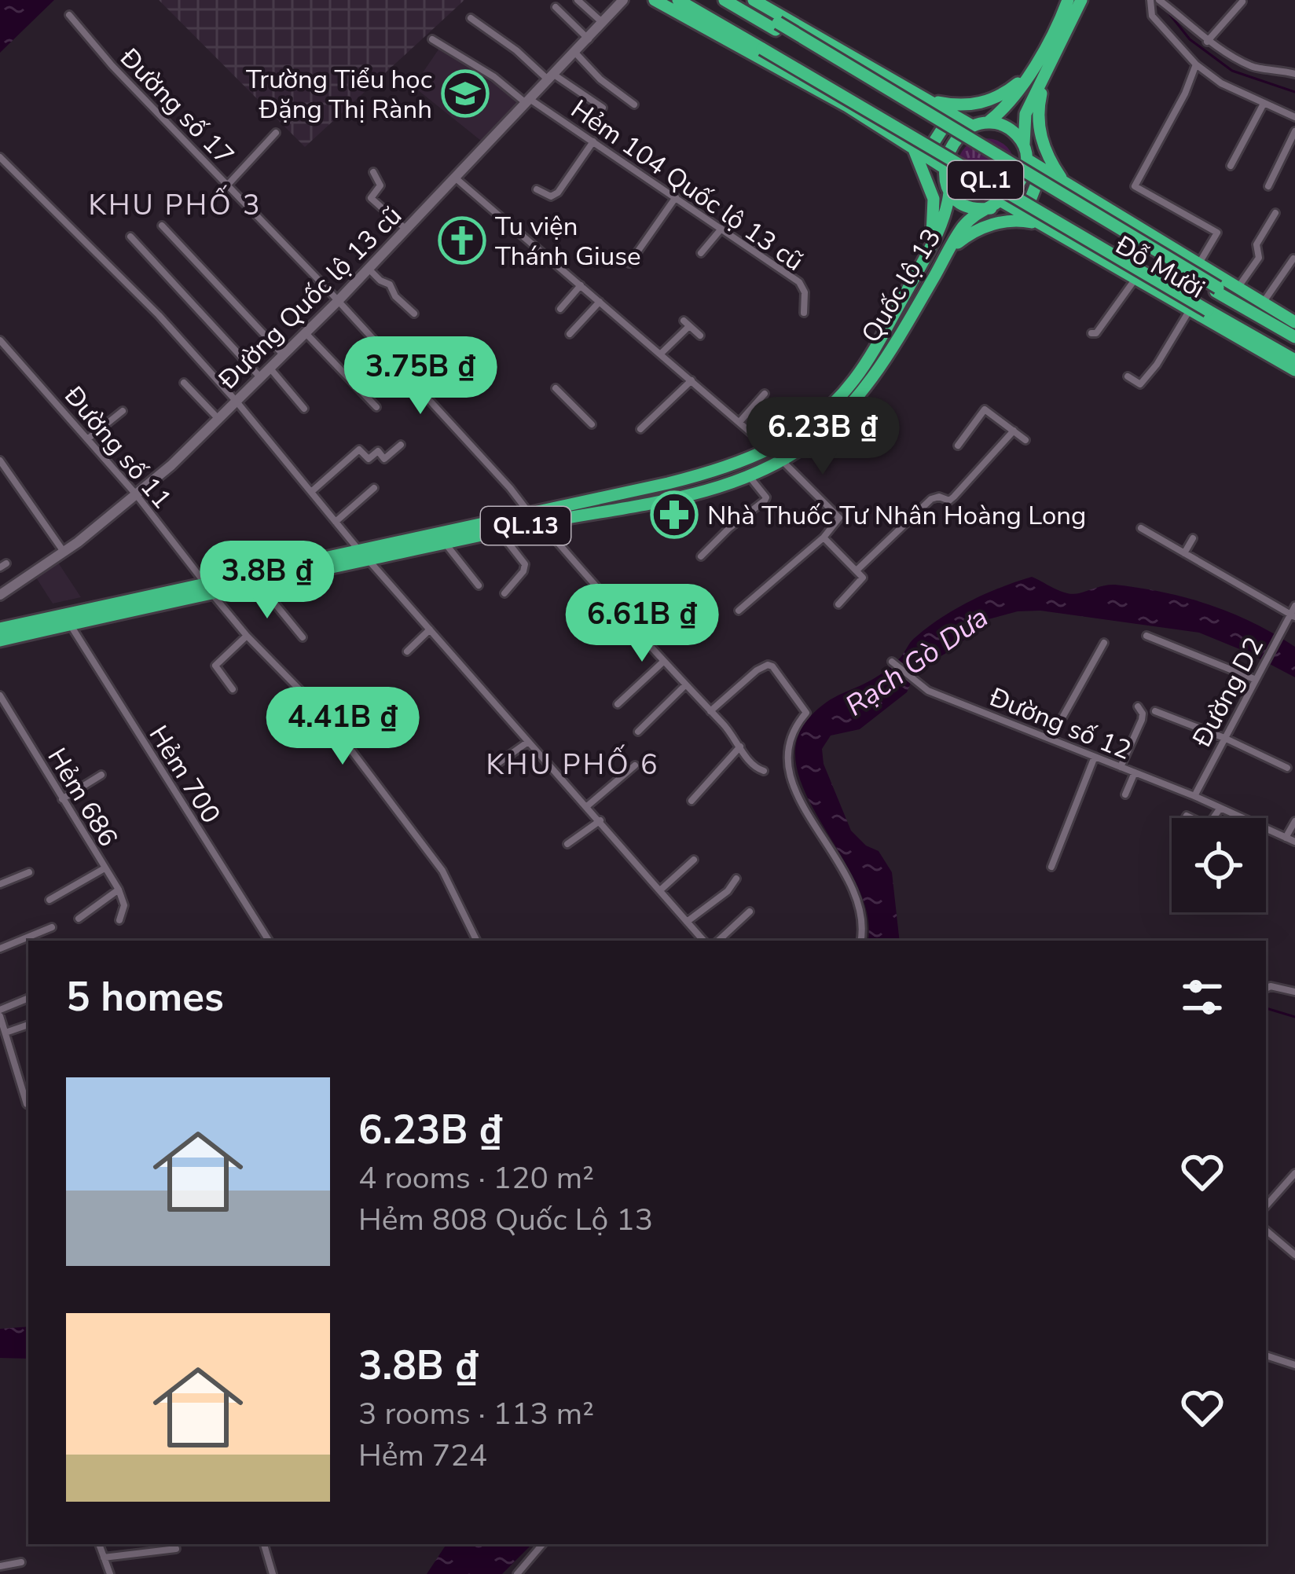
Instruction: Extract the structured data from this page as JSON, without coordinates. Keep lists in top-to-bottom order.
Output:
{
  "streets": {
    "highway": [
      "QL.1",
      "Đỗ Mười",
      "Quốc lộ 13",
      "QL.13"
    ],
    "street": [
      "Đường số 17",
      "Hẻm 104 Quốc lộ 13 cũ",
      "Đường Quốc lộ 13 cũ",
      "Đường số 11",
      "Đường D2",
      "Đường số 12",
      "Hẻm 700",
      "Hẻm 686"
    ]
  },
  "crossings": [
    ["Đường số 17", "Quốc lộ 13"],
    ["Đường số 17", "Đường Quốc lộ 13 cũ"],
    ["QL.1", "Đỗ Mười"],
    ["QL.1", "Quốc lộ 13"],
    ["QL.1", "QL.13"],
    ["Hẻm 104 Quốc lộ 13 cũ", "Đường Quốc lộ 13 cũ"],
    ["Đỗ Mười", "Quốc lộ 13"],
    ["Đỗ Mười", "QL.13"],
    ["Quốc lộ 13", "Đường số 11"],
    ["Quốc lộ 13", "QL.13"],
    ["Quốc lộ 13", "Hẻm 700"],
    ["Đường Quốc lộ 13 cũ", "Đường số 11"],
    ["Đường D2", "Đường số 12"]
  ],
  "districts": ["KHU PHỐ 3", "KHU PHỐ 6"],
  "water": ["Rạch Gò Dưa"],
  "places": {
    "school or university": ["Trường Tiểu học Đặng Thị Rành"],
    "church": ["Tu viện Thánh Giuse"],
    "pharmacy": ["Nhà Thuốc Tư Nhân Hoàng Long"]
  },
  "page": {
    "price": [
      "3.75B ₫",
      "6.23B ₫",
      "3.8B ₫",
      "6.61B ₫",
      "4.41B ₫"
    ],
    "heading": "5 homes",
    "list": [
      {
        "name": "6.23B ₫",
        "note": "4 rooms · 120 m² · Hẻm 808 Quốc Lộ 13"
      },
      {
        "name": "3.8B ₫",
        "note": "3 rooms · 113 m² · Hẻm 724"
      }
    ]
  }
}
